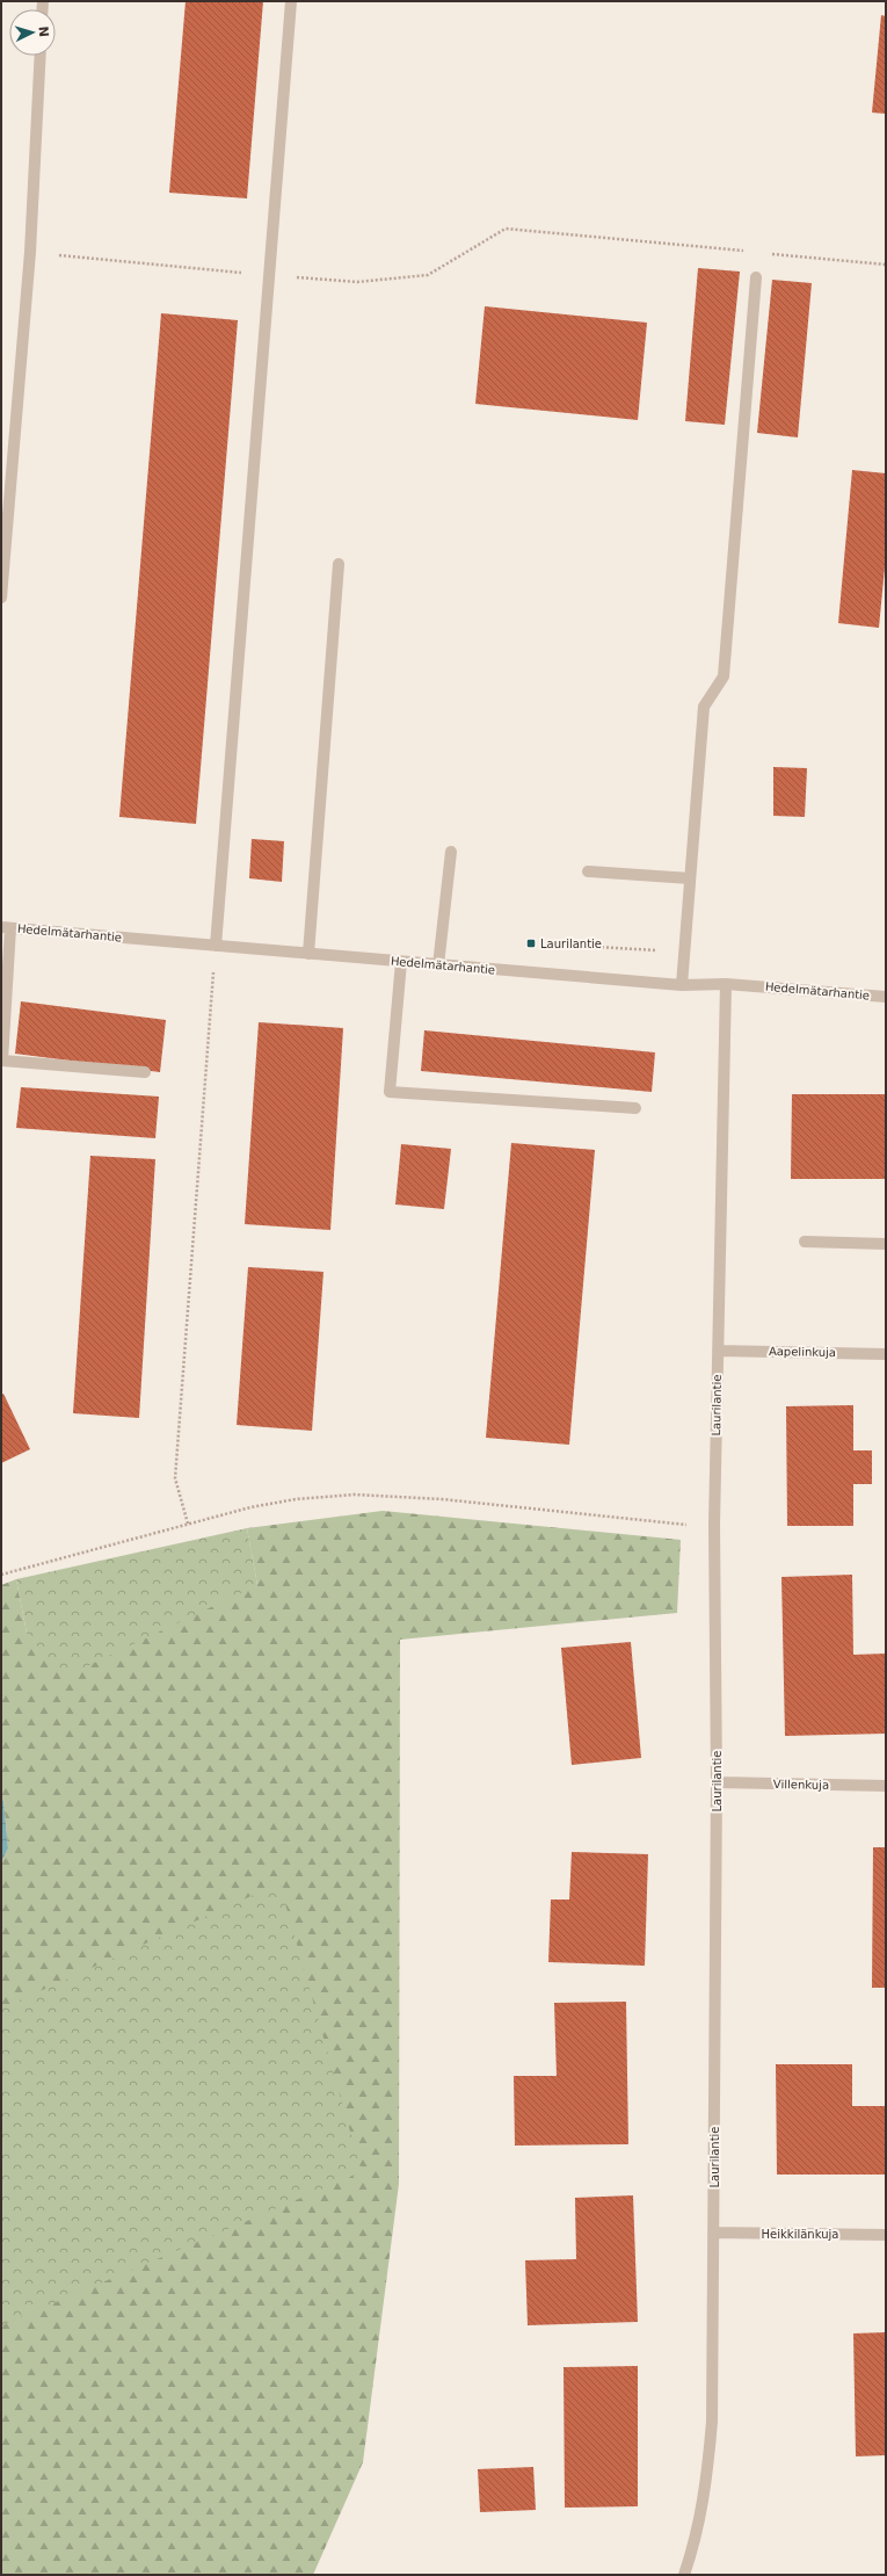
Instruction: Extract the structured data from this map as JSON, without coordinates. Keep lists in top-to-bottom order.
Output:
{
  "streets": {
    "street": [
      "Hedelmätarhantie",
      "Aapelinkuja",
      "Laurilantie",
      "Villenkuja",
      "Heikkilänkuja"
    ]
  },
  "crossings": [
    ["Hedelmätarhantie", "Laurilantie"],
    ["Aapelinkuja", "Laurilantie"],
    ["Laurilantie", "Villenkuja"],
    ["Laurilantie", "Heikkilänkuja"]
  ],
  "places": {
    "transit": ["Laurilantie"]
  },
  "north": "right"
}
